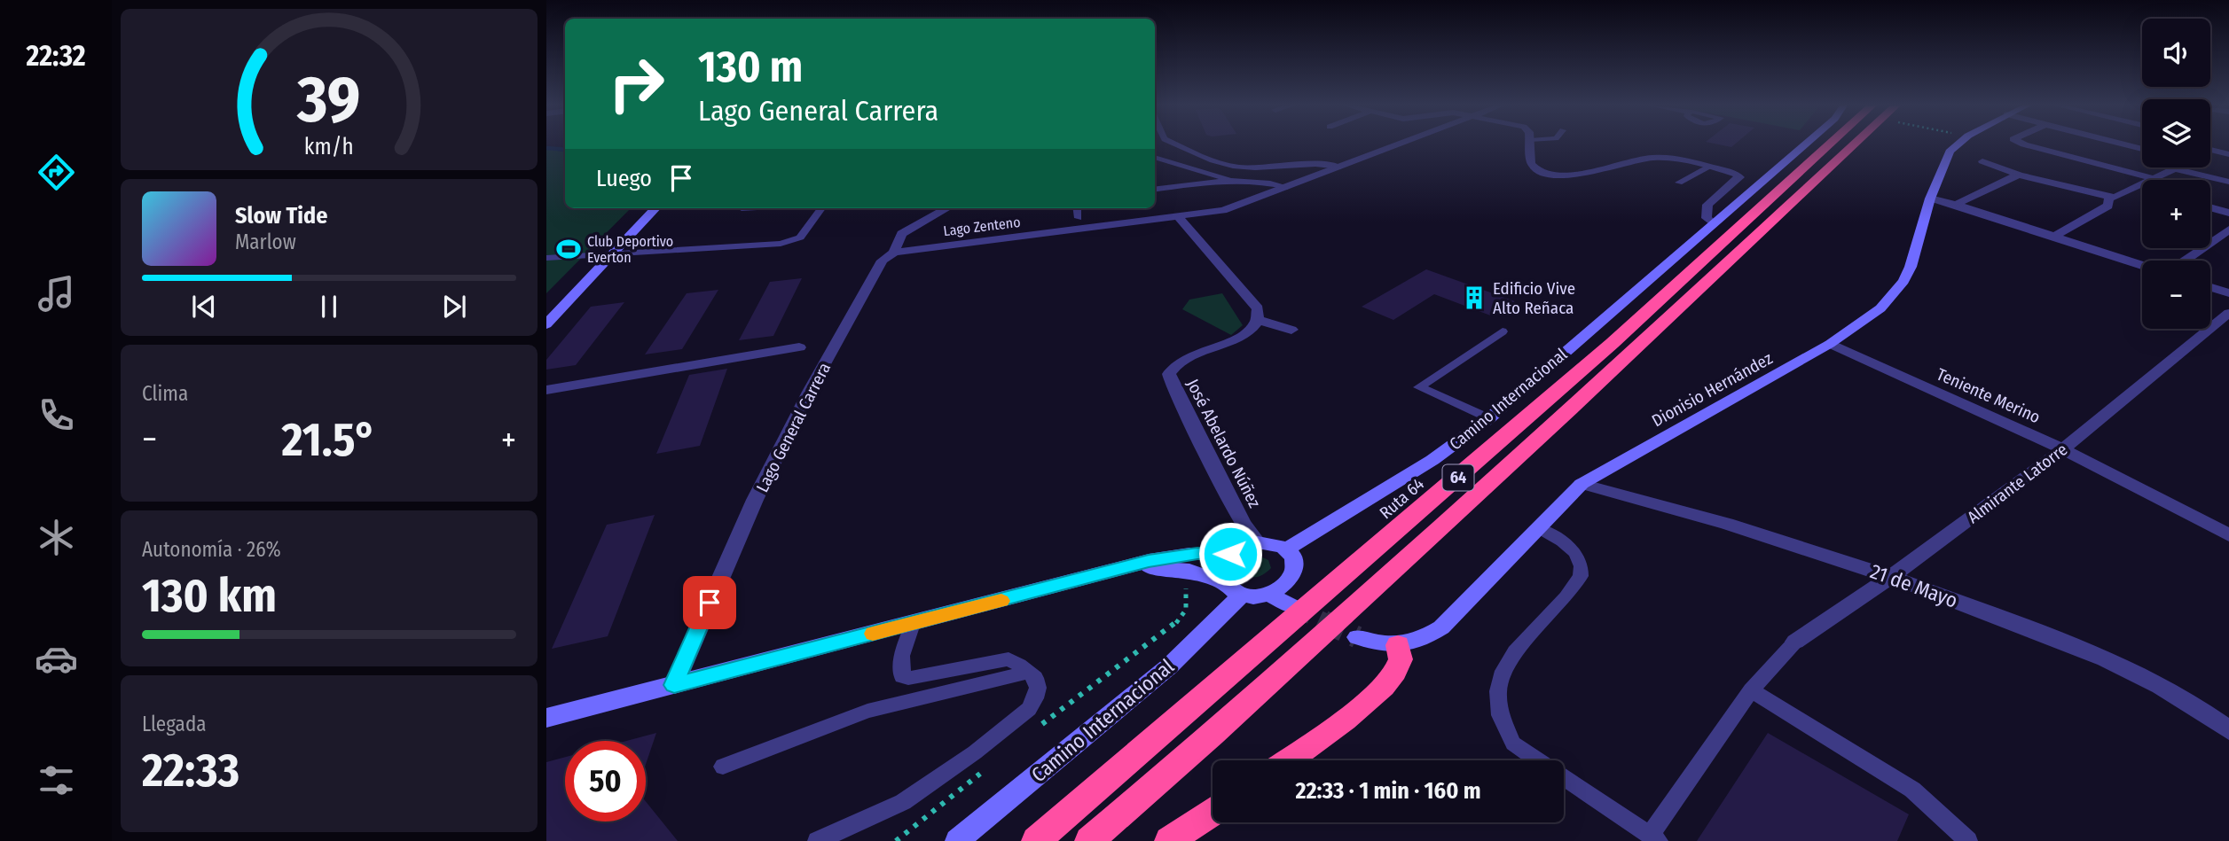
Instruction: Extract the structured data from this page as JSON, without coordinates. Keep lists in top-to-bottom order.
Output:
{
  "streets": {
    "highway": ["64", "Ruta 64"],
    "main road": ["Dionisio Hernández", "Camino Internacional"],
    "street": [
      "Lago Zenteno",
      "Teniente Merino",
      "Lago General Carrera",
      "José Abelardo Núñez",
      "Almirante Latorre",
      "21 de Mayo"
    ]
  },
  "crossings": [
    ["Lago Zenteno", "Lago General Carrera"],
    ["Dionisio Hernández", "Teniente Merino"],
    ["Dionisio Hernández", "21 de Mayo"],
    ["Teniente Merino", "Almirante Latorre"],
    ["Camino Internacional", "José Abelardo Núñez"],
    ["Almirante Latorre", "21 de Mayo"]
  ],
  "places": {
    "sports": ["Club Deportivo Everton"],
    "building": ["Edificio Vive Alto Reñaca"]
  },
  "page": {
    "tabs": "22:32",
    "map_buttons": ["+", "−"],
    "turn": ["130 m", "Lago General Carrera"],
    "then": "Luego",
    "song": ["Slow Tide", "Marlow"],
    "tile": [
      "Clima",
      ["Autonomía · 26%", "130 km"],
      ["Llegada", "22:33"]
    ],
    "heat": ["−", "21.5°", "+"],
    "limit": "50",
    "trip": "22:33 · 1 min · 160 m",
    "gauge": ["39", "km/h"]
  }
}
